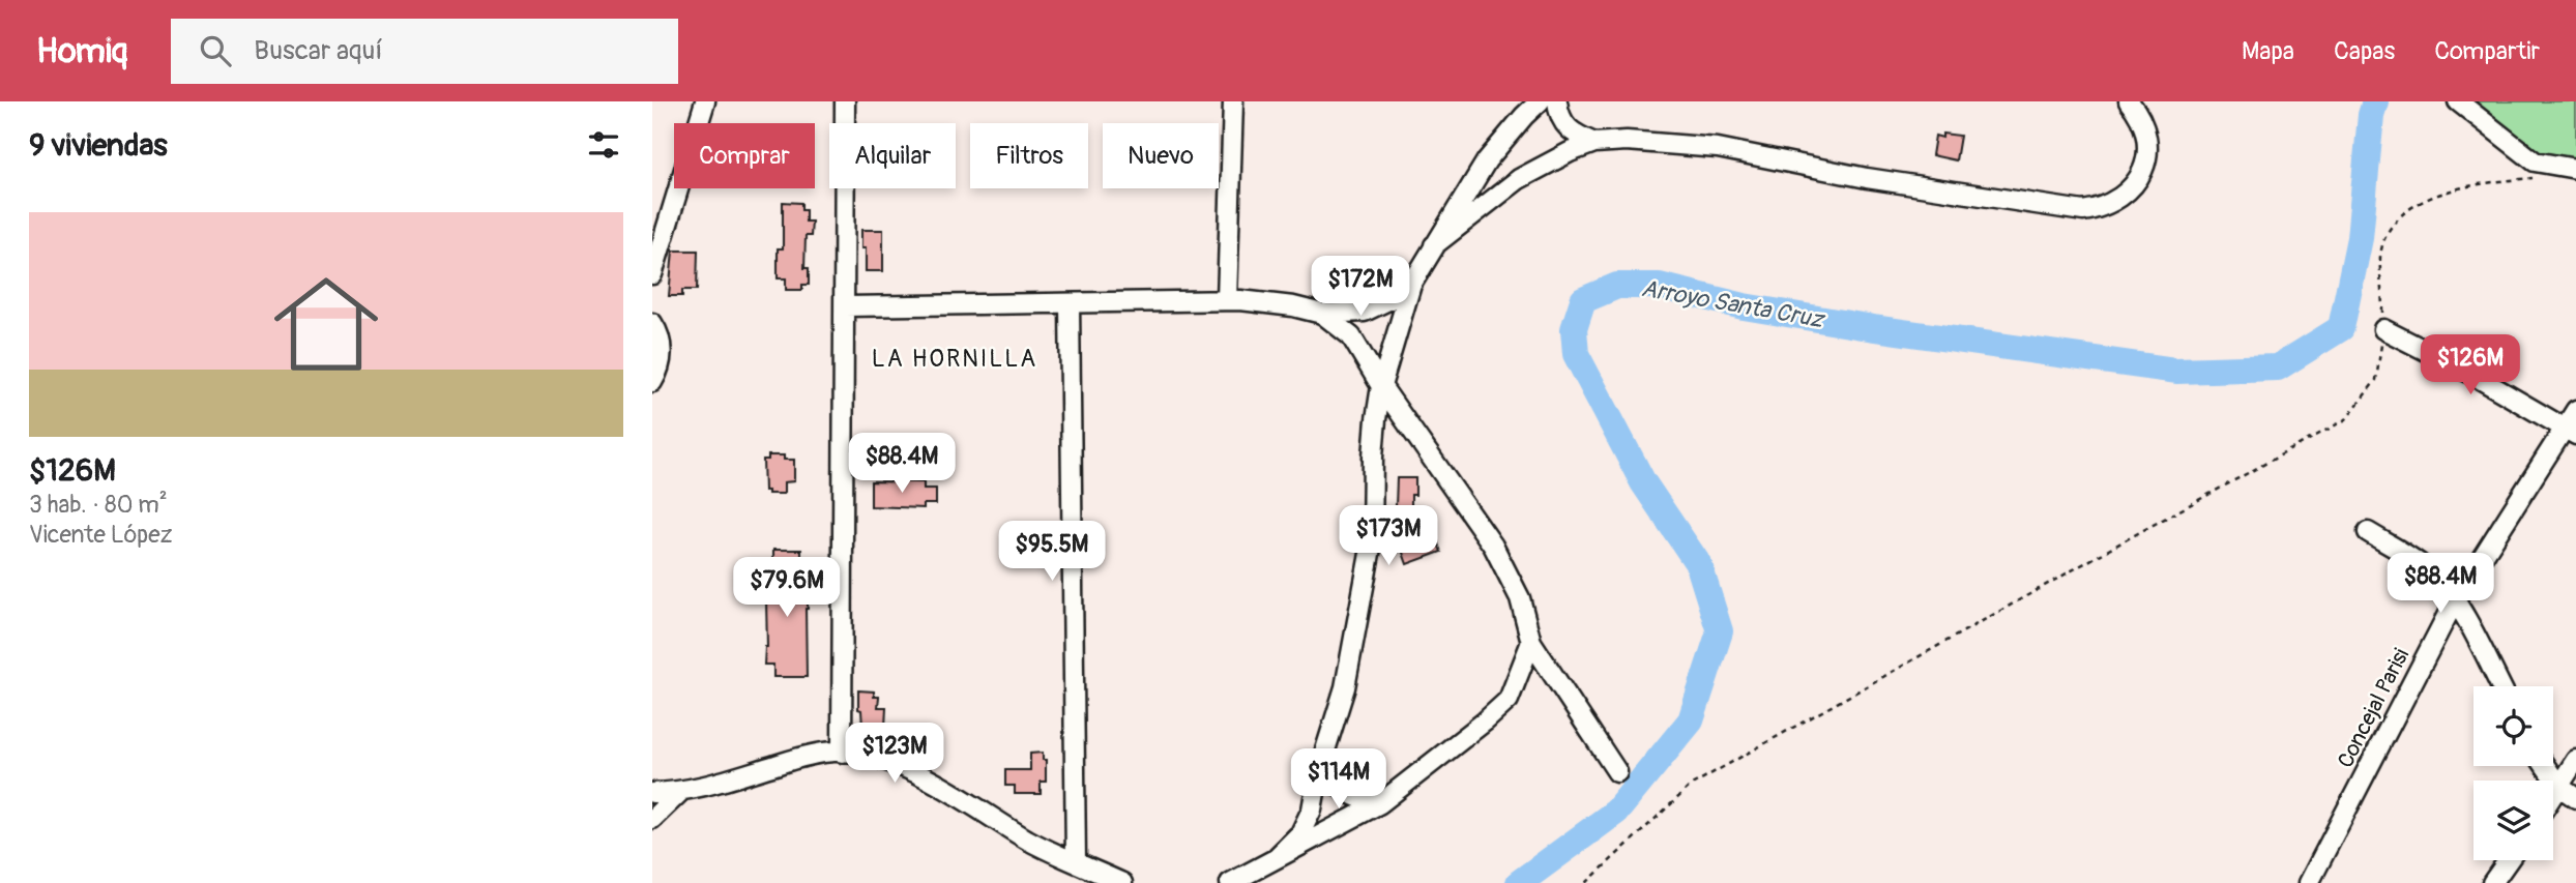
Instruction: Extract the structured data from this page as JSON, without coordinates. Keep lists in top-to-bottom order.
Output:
{
  "streets": {
    "street": ["Concejal Parisi"]
  },
  "districts": ["LA HORNILLA"],
  "water": ["Arroyo Santa Cruz"],
  "page": {
    "header": "Homiq",
    "search": "Buscar aquí",
    "nav": ["Mapa", "Capas", "Compartir"],
    "heading": "9 viviendas",
    "chip": [
      "Comprar",
      "Alquilar",
      "Filtros",
      "Nuevo"
    ],
    "list": [
      {
        "name": "$126M",
        "note": "3 hab. · 80 m² · Vicente López"
      }
    ],
    "price": [
      "$172M",
      "$126M",
      "$88.4M",
      "$173M",
      "$95.5M",
      "$88.4M",
      "$79.6M",
      "$123M",
      "$114M"
    ]
  }
}
